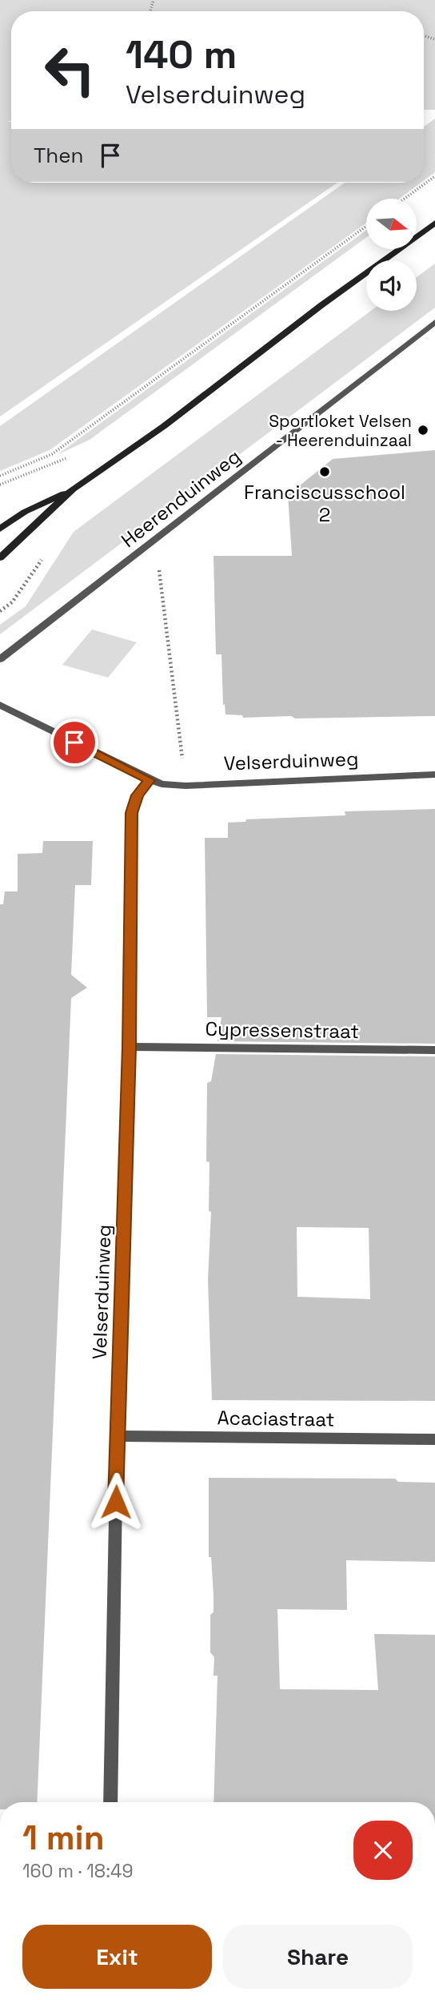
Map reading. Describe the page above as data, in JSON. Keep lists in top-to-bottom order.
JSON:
{
  "streets": {
    "street": [
      "Heerenduinweg",
      "Velserduinweg",
      "Cypressenstraat",
      "Acaciastraat"
    ]
  },
  "crossings": [
    ["Velserduinweg", "Cypressenstraat"],
    ["Velserduinweg", "Acaciastraat"]
  ],
  "places": ["Sportloket Velsen - Heerenduinzaal", "Franciscusschool 2"],
  "north": "right",
  "page": {
    "turn": ["140 m", "Velserduinweg"],
    "then": "Then",
    "heading": ["1 min", "160 m · 18:49"],
    "buttons": ["Exit", "Share"]
  }
}
